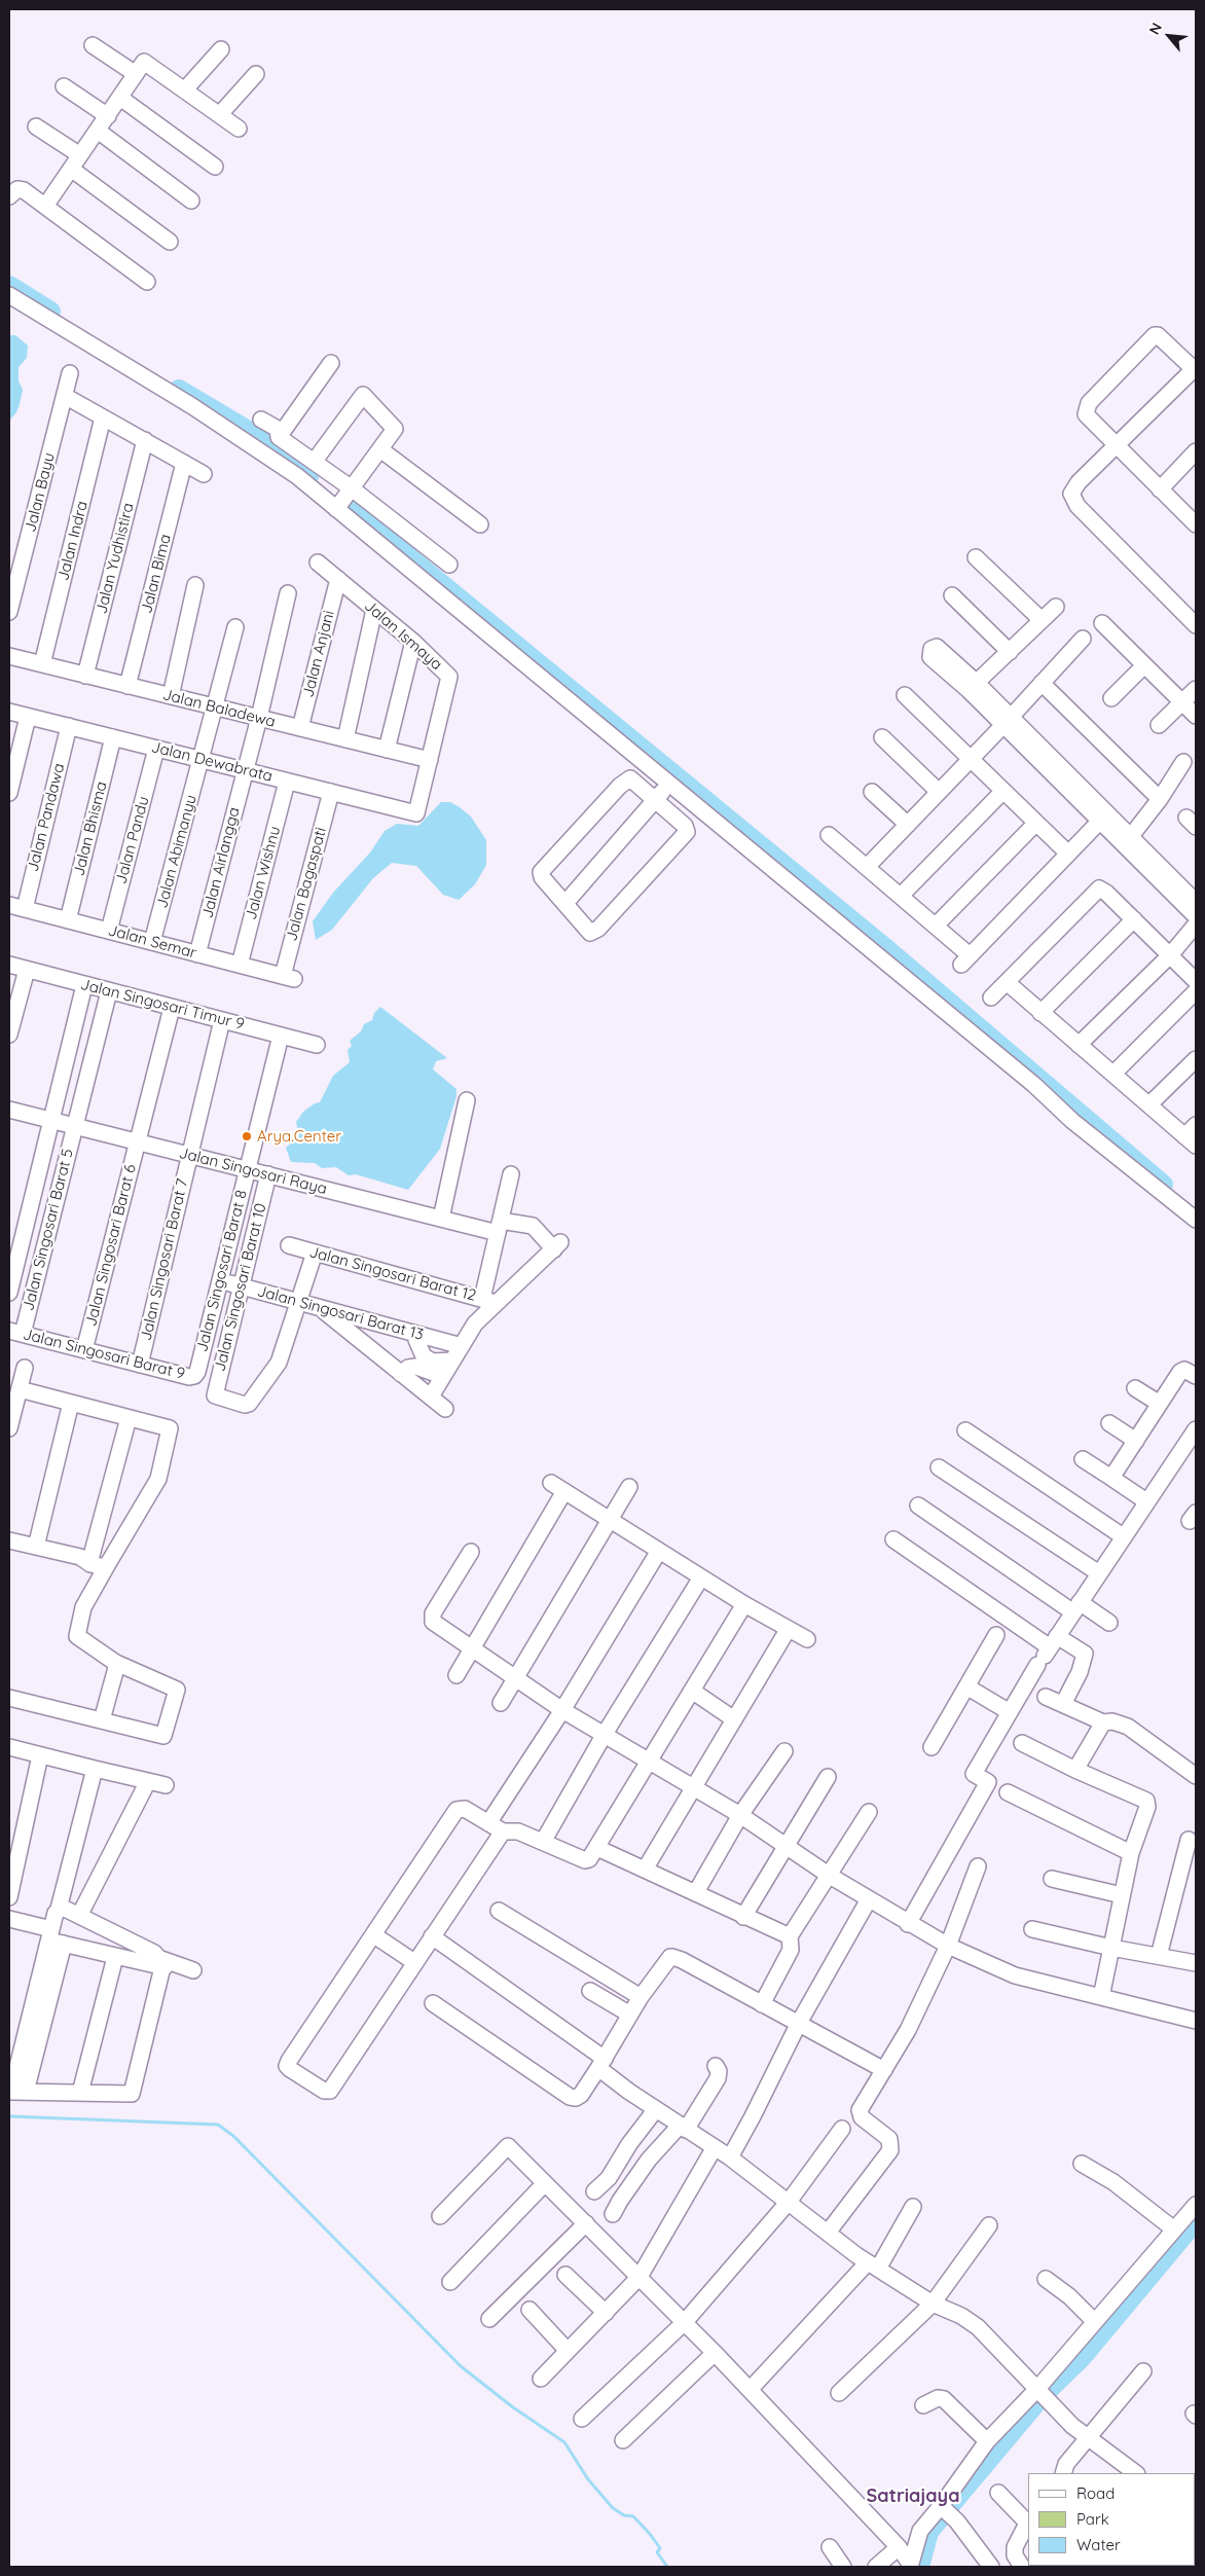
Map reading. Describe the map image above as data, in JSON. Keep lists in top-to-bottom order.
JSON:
{
  "streets": {
    "street": [
      "Jalan Bayu",
      "Jalan Indra",
      "Jalan Yudhistira",
      "Jalan Bima",
      "Jalan Ismaya",
      "Jalan Anjani",
      "Jalan Baladewa",
      "Jalan Dewabrata",
      "Jalan Pandawa",
      "Jalan Bhisma",
      "Jalan Pandu",
      "Jalan Abimanyu",
      "Jalan Airlangga",
      "Jalan Wishnu",
      "Jalan Bagaspati",
      "Jalan Semar",
      "Jalan Singosari Timur 9",
      "Jalan Singosari Raya",
      "Jalan Singosari Barat 5",
      "Jalan Singosari Barat 6",
      "Jalan Singosari Barat 7",
      "Jalan Singosari Barat 8",
      "Jalan Singosari Barat 12",
      "Jalan Singosari Barat 10",
      "Jalan Singosari Barat 13",
      "Jalan Singosari Barat 9"
    ]
  },
  "crossings": [
    ["Jalan Indra", "Jalan Baladewa"],
    ["Jalan Yudhistira", "Jalan Baladewa"],
    ["Jalan Bima", "Jalan Baladewa"],
    ["Jalan Ismaya", "Jalan Anjani"],
    ["Jalan Ismaya", "Jalan Baladewa"],
    ["Jalan Ismaya", "Jalan Dewabrata"],
    ["Jalan Anjani", "Jalan Baladewa"],
    ["Jalan Baladewa", "Jalan Abimanyu"],
    ["Jalan Baladewa", "Jalan Airlangga"],
    ["Jalan Dewabrata", "Jalan Pandawa"],
    ["Jalan Dewabrata", "Jalan Bhisma"],
    ["Jalan Dewabrata", "Jalan Pandu"],
    ["Jalan Dewabrata", "Jalan Abimanyu"],
    ["Jalan Dewabrata", "Jalan Airlangga"],
    ["Jalan Dewabrata", "Jalan Wishnu"],
    ["Jalan Dewabrata", "Jalan Bagaspati"],
    ["Jalan Pandawa", "Jalan Semar"],
    ["Jalan Bhisma", "Jalan Semar"],
    ["Jalan Pandu", "Jalan Semar"],
    ["Jalan Abimanyu", "Jalan Semar"],
    ["Jalan Airlangga", "Jalan Semar"],
    ["Jalan Wishnu", "Jalan Semar"],
    ["Jalan Bagaspati", "Jalan Semar"],
    ["Jalan Singosari Timur 9", "Jalan Singosari Barat 5"],
    ["Jalan Singosari Timur 9", "Jalan Singosari Barat 6"],
    ["Jalan Singosari Timur 9", "Jalan Singosari Barat 7"],
    ["Jalan Singosari Timur 9", "Jalan Singosari Barat 8"],
    ["Jalan Singosari Raya", "Jalan Singosari Barat 5"],
    ["Jalan Singosari Raya", "Jalan Singosari Barat 6"],
    ["Jalan Singosari Raya", "Jalan Singosari Barat 7"],
    ["Jalan Singosari Raya", "Jalan Singosari Barat 8"],
    ["Jalan Singosari Raya", "Jalan Singosari Barat 12"],
    ["Jalan Singosari Raya", "Jalan Singosari Barat 10"],
    ["Jalan Singosari Barat 5", "Jalan Singosari Barat 9"],
    ["Jalan Singosari Barat 6", "Jalan Singosari Barat 9"],
    ["Jalan Singosari Barat 7", "Jalan Singosari Barat 9"],
    ["Jalan Singosari Barat 8", "Jalan Singosari Barat 13"],
    ["Jalan Singosari Barat 8", "Jalan Singosari Barat 9"],
    ["Jalan Singosari Barat 10", "Jalan Singosari Barat 13"]
  ],
  "districts": ["Satriajaya"],
  "places": ["Arya.Center"],
  "legend": ["Road", "Park", "Water"],
  "north": "top left"
}
